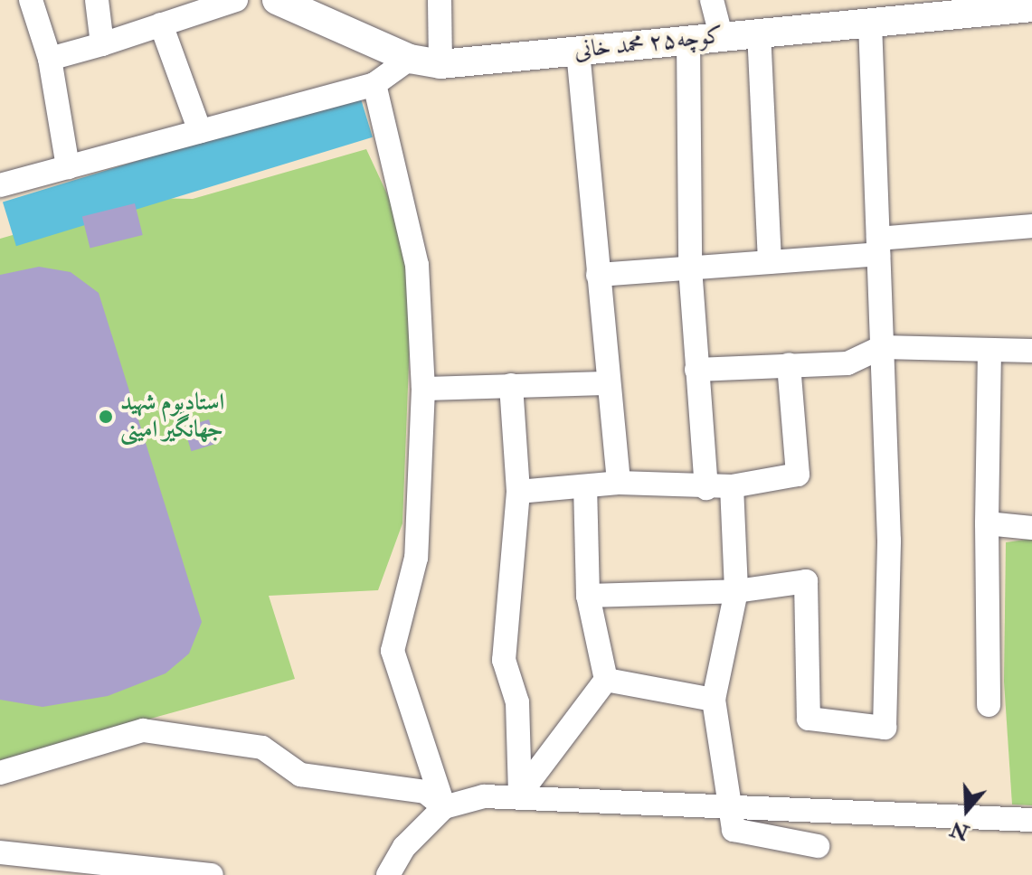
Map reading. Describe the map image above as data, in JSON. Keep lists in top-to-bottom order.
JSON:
{
  "streets": {
    "street": ["کوچه۲۵ محمد خانی"]
  },
  "places": ["استادیوم شهید جهانگیر امینی"],
  "north": "bottom"
}
